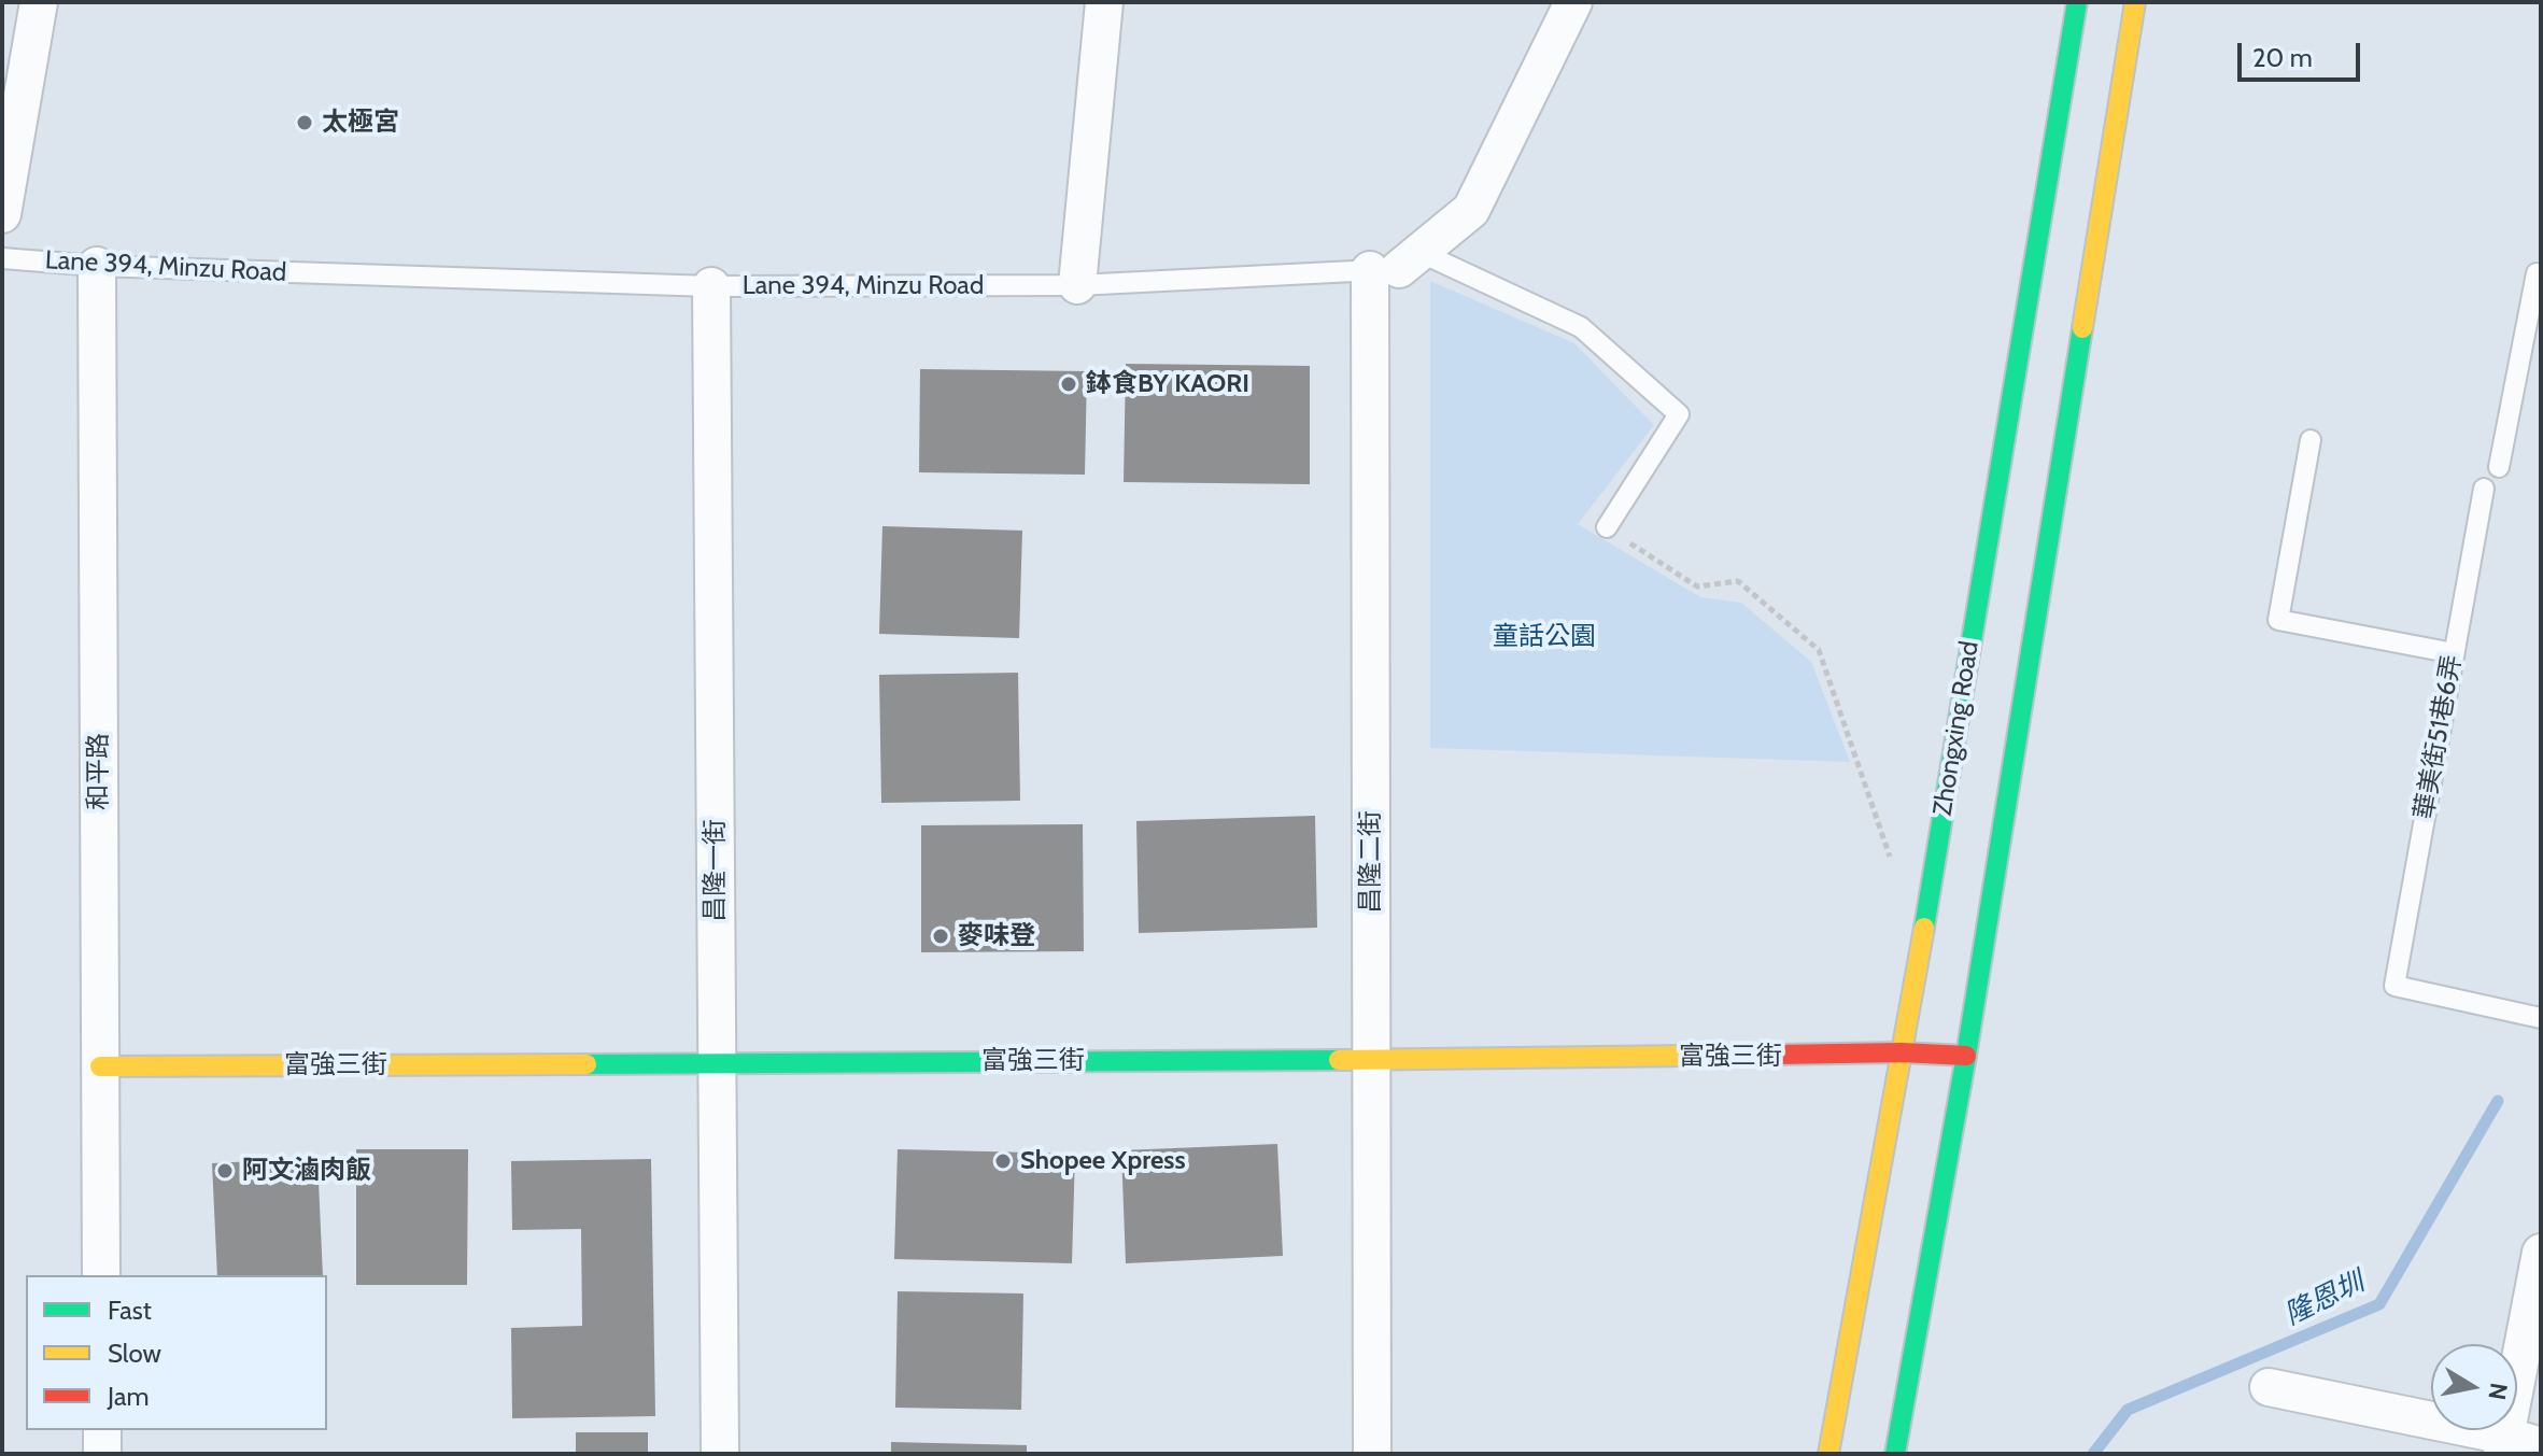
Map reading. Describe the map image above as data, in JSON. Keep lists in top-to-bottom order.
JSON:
{
  "streets": {
    "street": [
      "Zhongxing Road",
      "和平路",
      "昌隆二街",
      "昌隆一街",
      "富強三街"
    ],
    "lane": ["Lane 394, Minzu Road", "華美街51巷6弄"]
  },
  "crossings": [
    ["Lane 394, Minzu Road", "和平路"],
    ["Lane 394, Minzu Road", "昌隆二街"],
    ["Lane 394, Minzu Road", "昌隆一街"],
    ["Zhongxing Road", "富強三街"],
    ["和平路", "富強三街"],
    ["昌隆二街", "富強三街"],
    ["昌隆一街", "富強三街"]
  ],
  "water": ["隆恩圳"],
  "parks": ["童話公園"],
  "places": [
    "太極宮",
    "鉢食BY KAORI",
    "麥味登",
    "Shopee Xpress",
    "阿文滷肉飯"
  ],
  "legend": ["Fast", "Slow", "Jam"],
  "scale_bar": "20 m",
  "north": "right"
}
